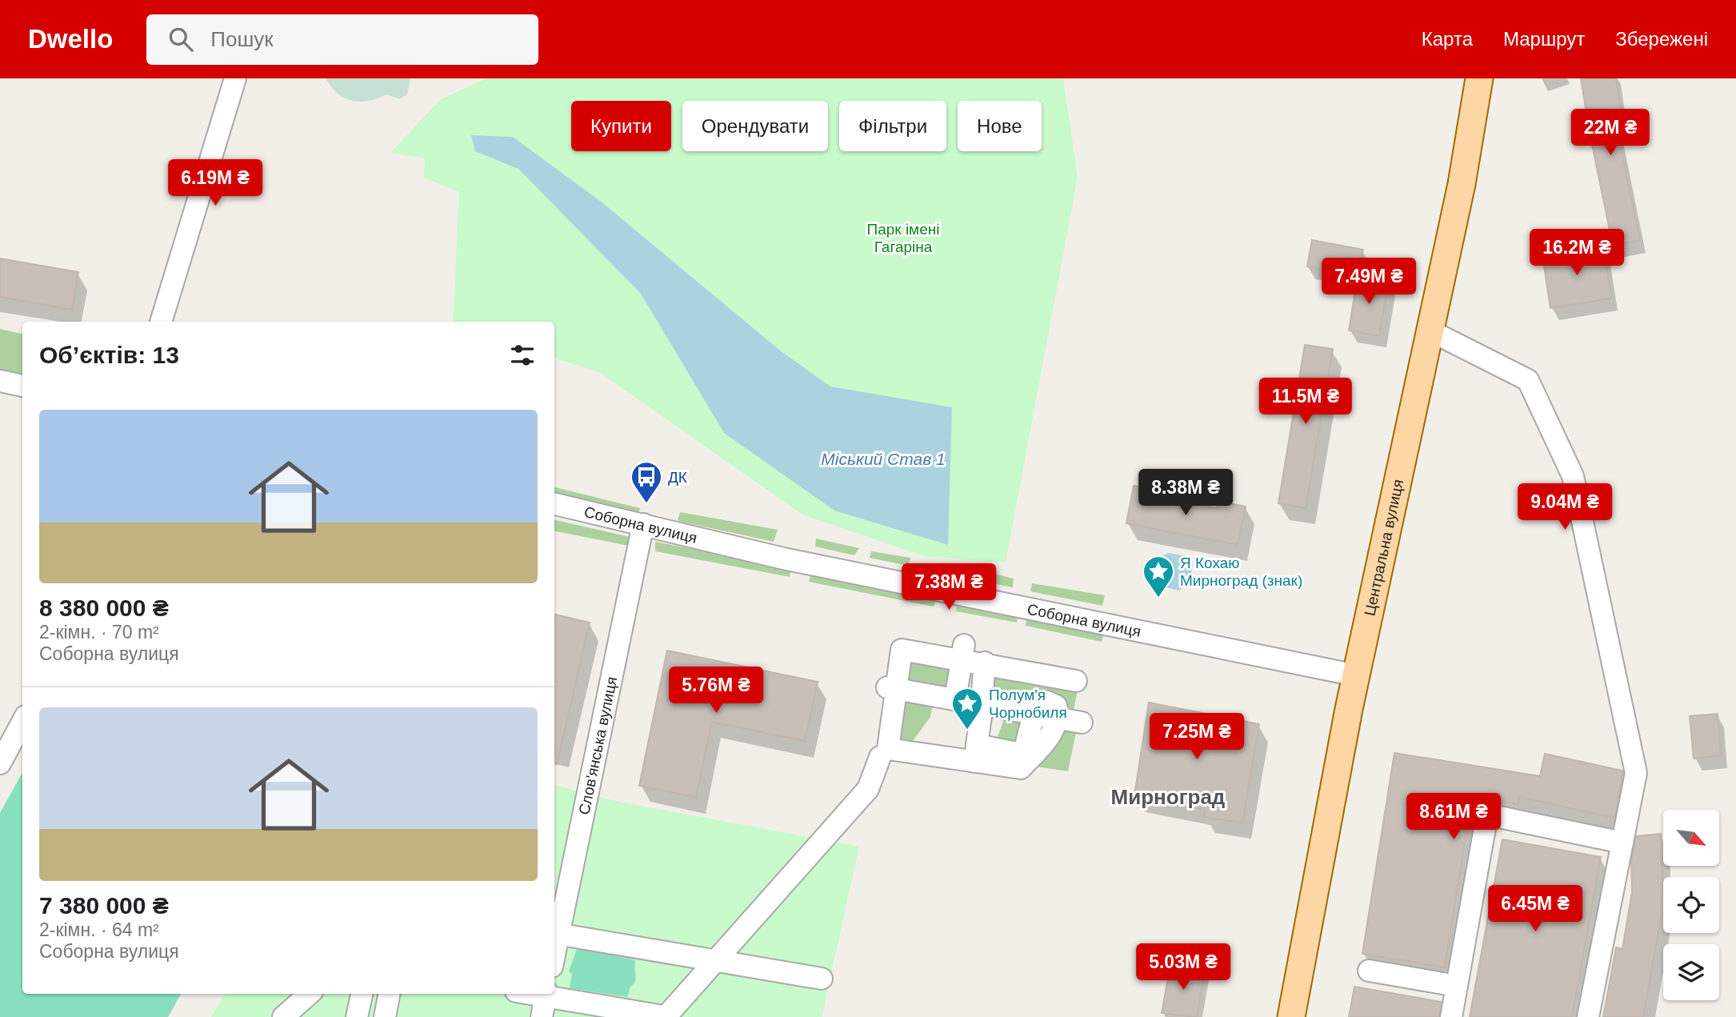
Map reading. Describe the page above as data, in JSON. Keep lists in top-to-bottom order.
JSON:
{
  "streets": {
    "main road": ["Центральна вулиця"],
    "street": ["Соборна вулиця", "Слов'янська вулиця"]
  },
  "crossings": [
    ["Соборна вулиця", "Центральна вулиця"],
    ["Соборна вулиця", "Слов'янська вулиця"]
  ],
  "districts": ["Мирноград"],
  "water": ["Міський Став 1"],
  "parks": ["Парк імені Гагаріна"],
  "places": {
    "bus stop": ["ДК"],
    "place": ["Я Кохаю Мирноград (знак)", "Полум'я Чорнобиля"]
  },
  "north": "bottom right",
  "page": {
    "header": "Dwello",
    "search": "Пошук",
    "nav": ["Карта", "Маршрут", "Збережені"],
    "chip": [
      "Купити",
      "Орендувати",
      "Фільтри",
      "Нове"
    ],
    "price": [
      "22M ₴",
      "6.19M ₴",
      "16.2M ₴",
      "7.49M ₴",
      "11.5M ₴",
      "8.38M ₴",
      "9.04M ₴",
      "7.38M ₴",
      "5.76M ₴",
      "7.25M ₴",
      "8.61M ₴",
      "6.45M ₴",
      "5.03M ₴"
    ],
    "heading": "Об’єктів: 13",
    "list": [
      {
        "name": "8 380 000 ₴",
        "note": "2-кімн. · 70 m² · Соборна вулиця"
      },
      {
        "name": "7 380 000 ₴",
        "note": "2-кімн. · 64 m² · Соборна вулиця"
      }
    ]
  }
}
